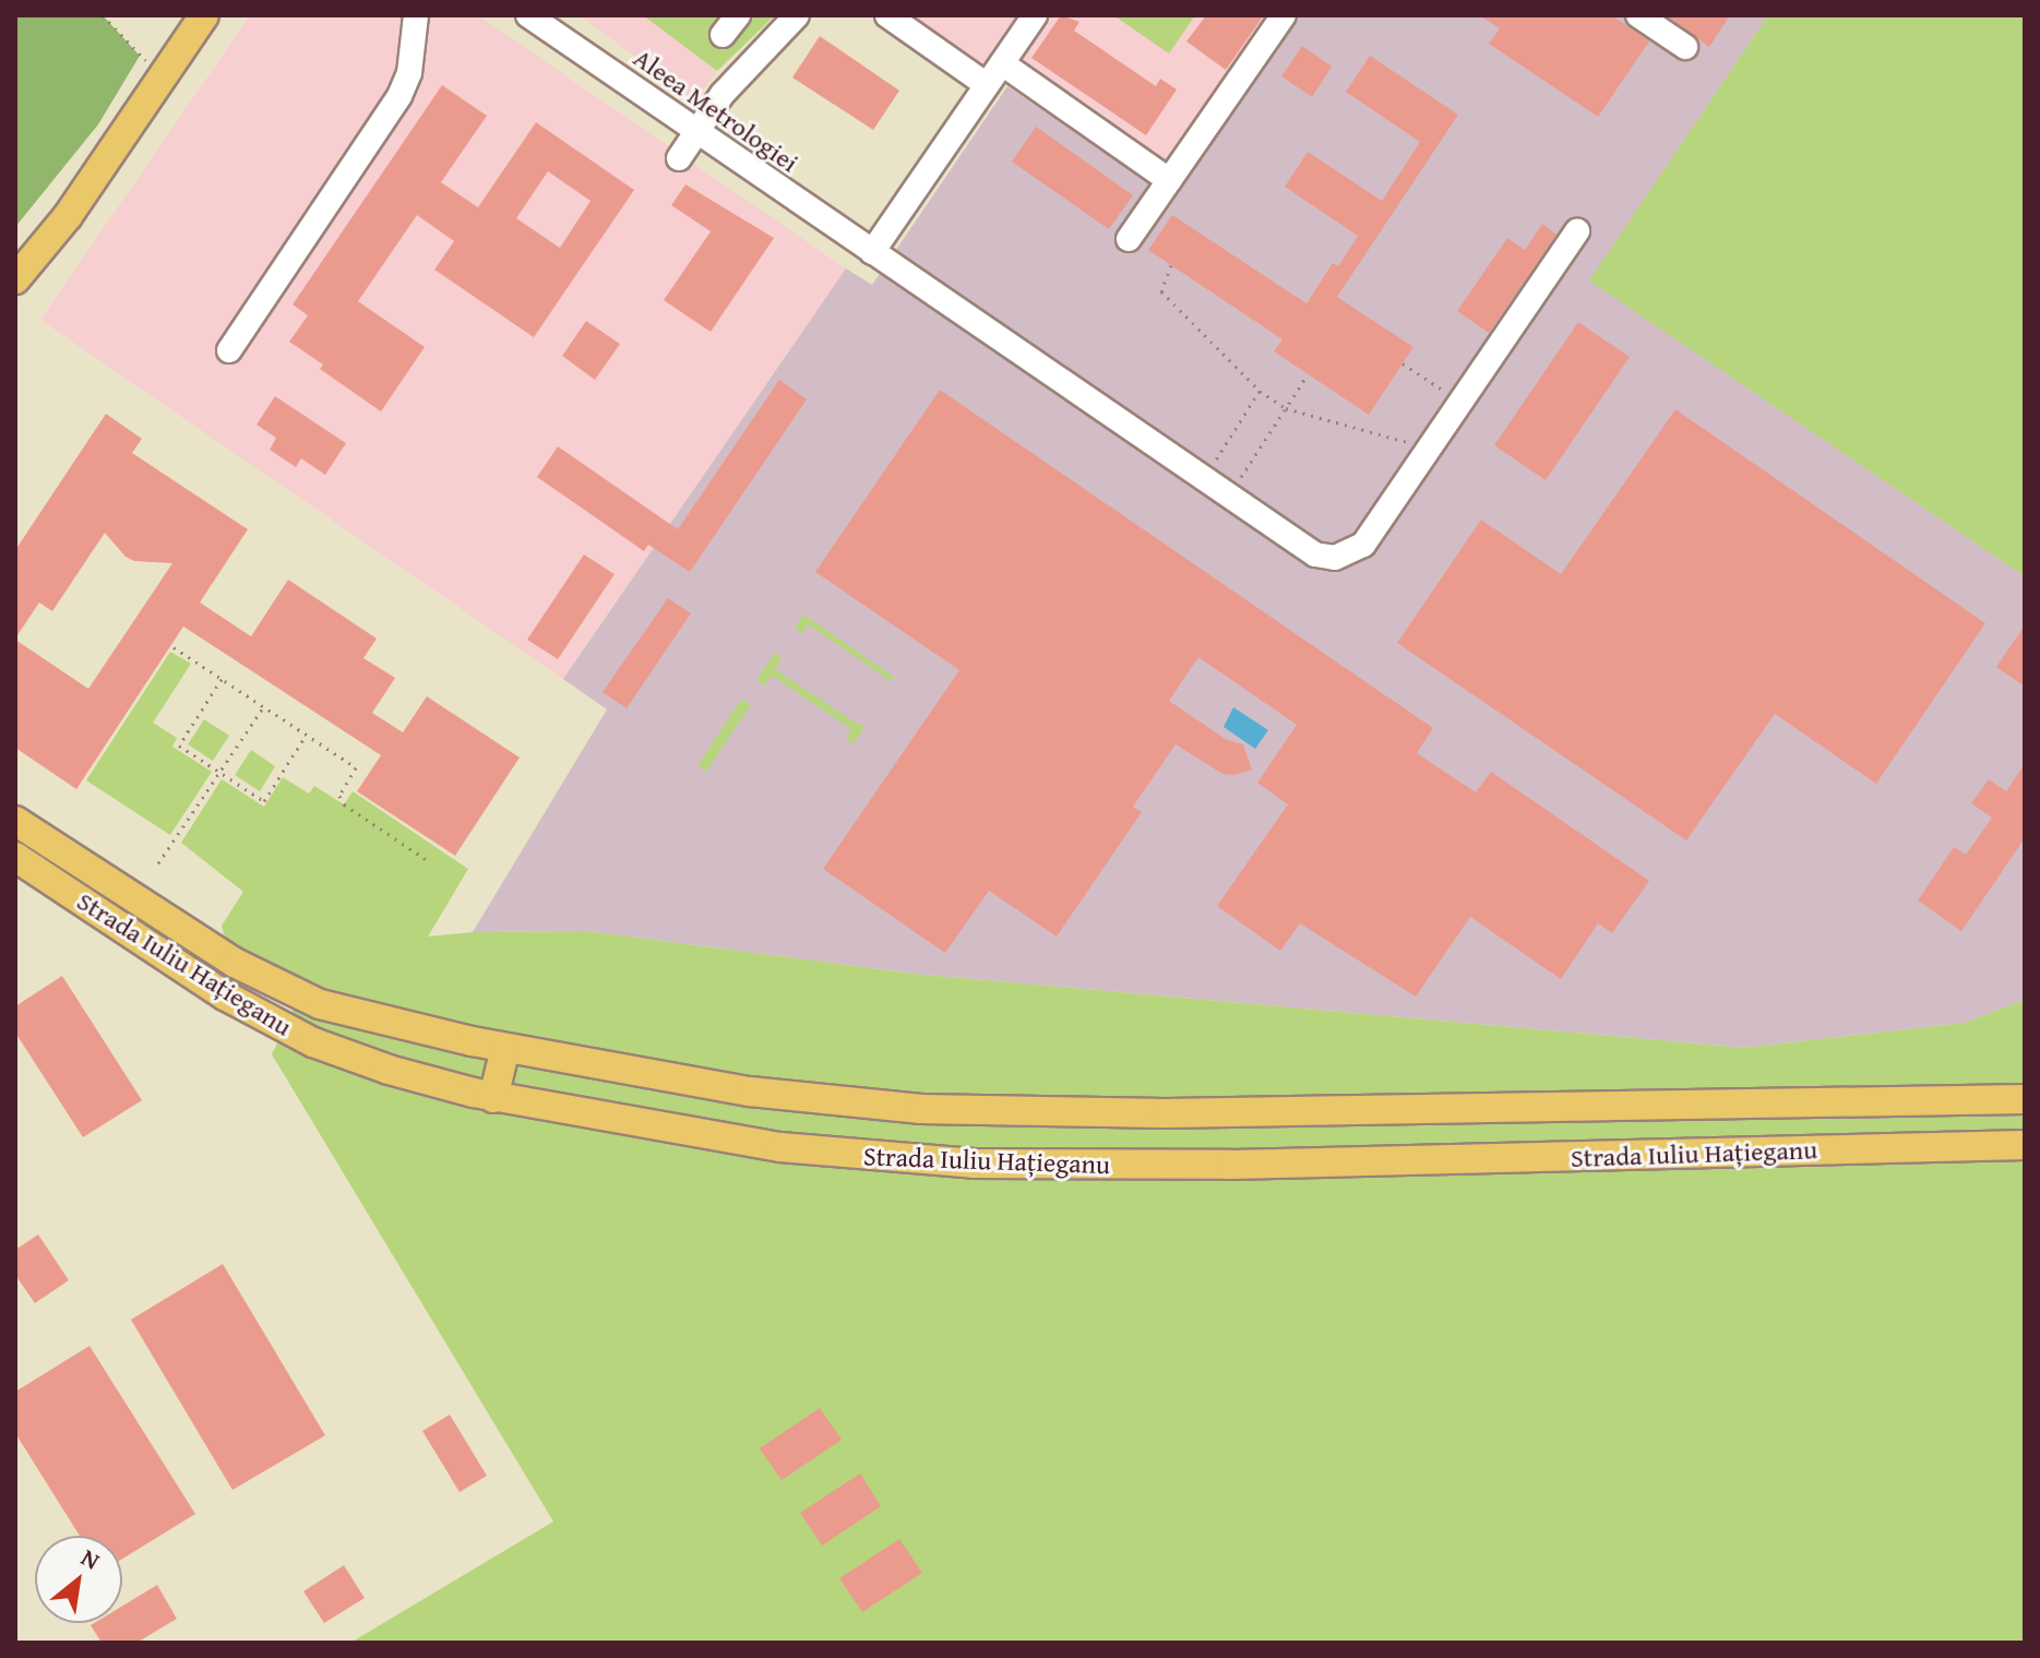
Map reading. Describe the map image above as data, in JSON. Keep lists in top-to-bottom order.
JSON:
{
  "streets": {
    "main road": ["Strada Iuliu Hațieganu"],
    "street": ["Aleea Metrologiei"]
  },
  "north": "top right"
}
